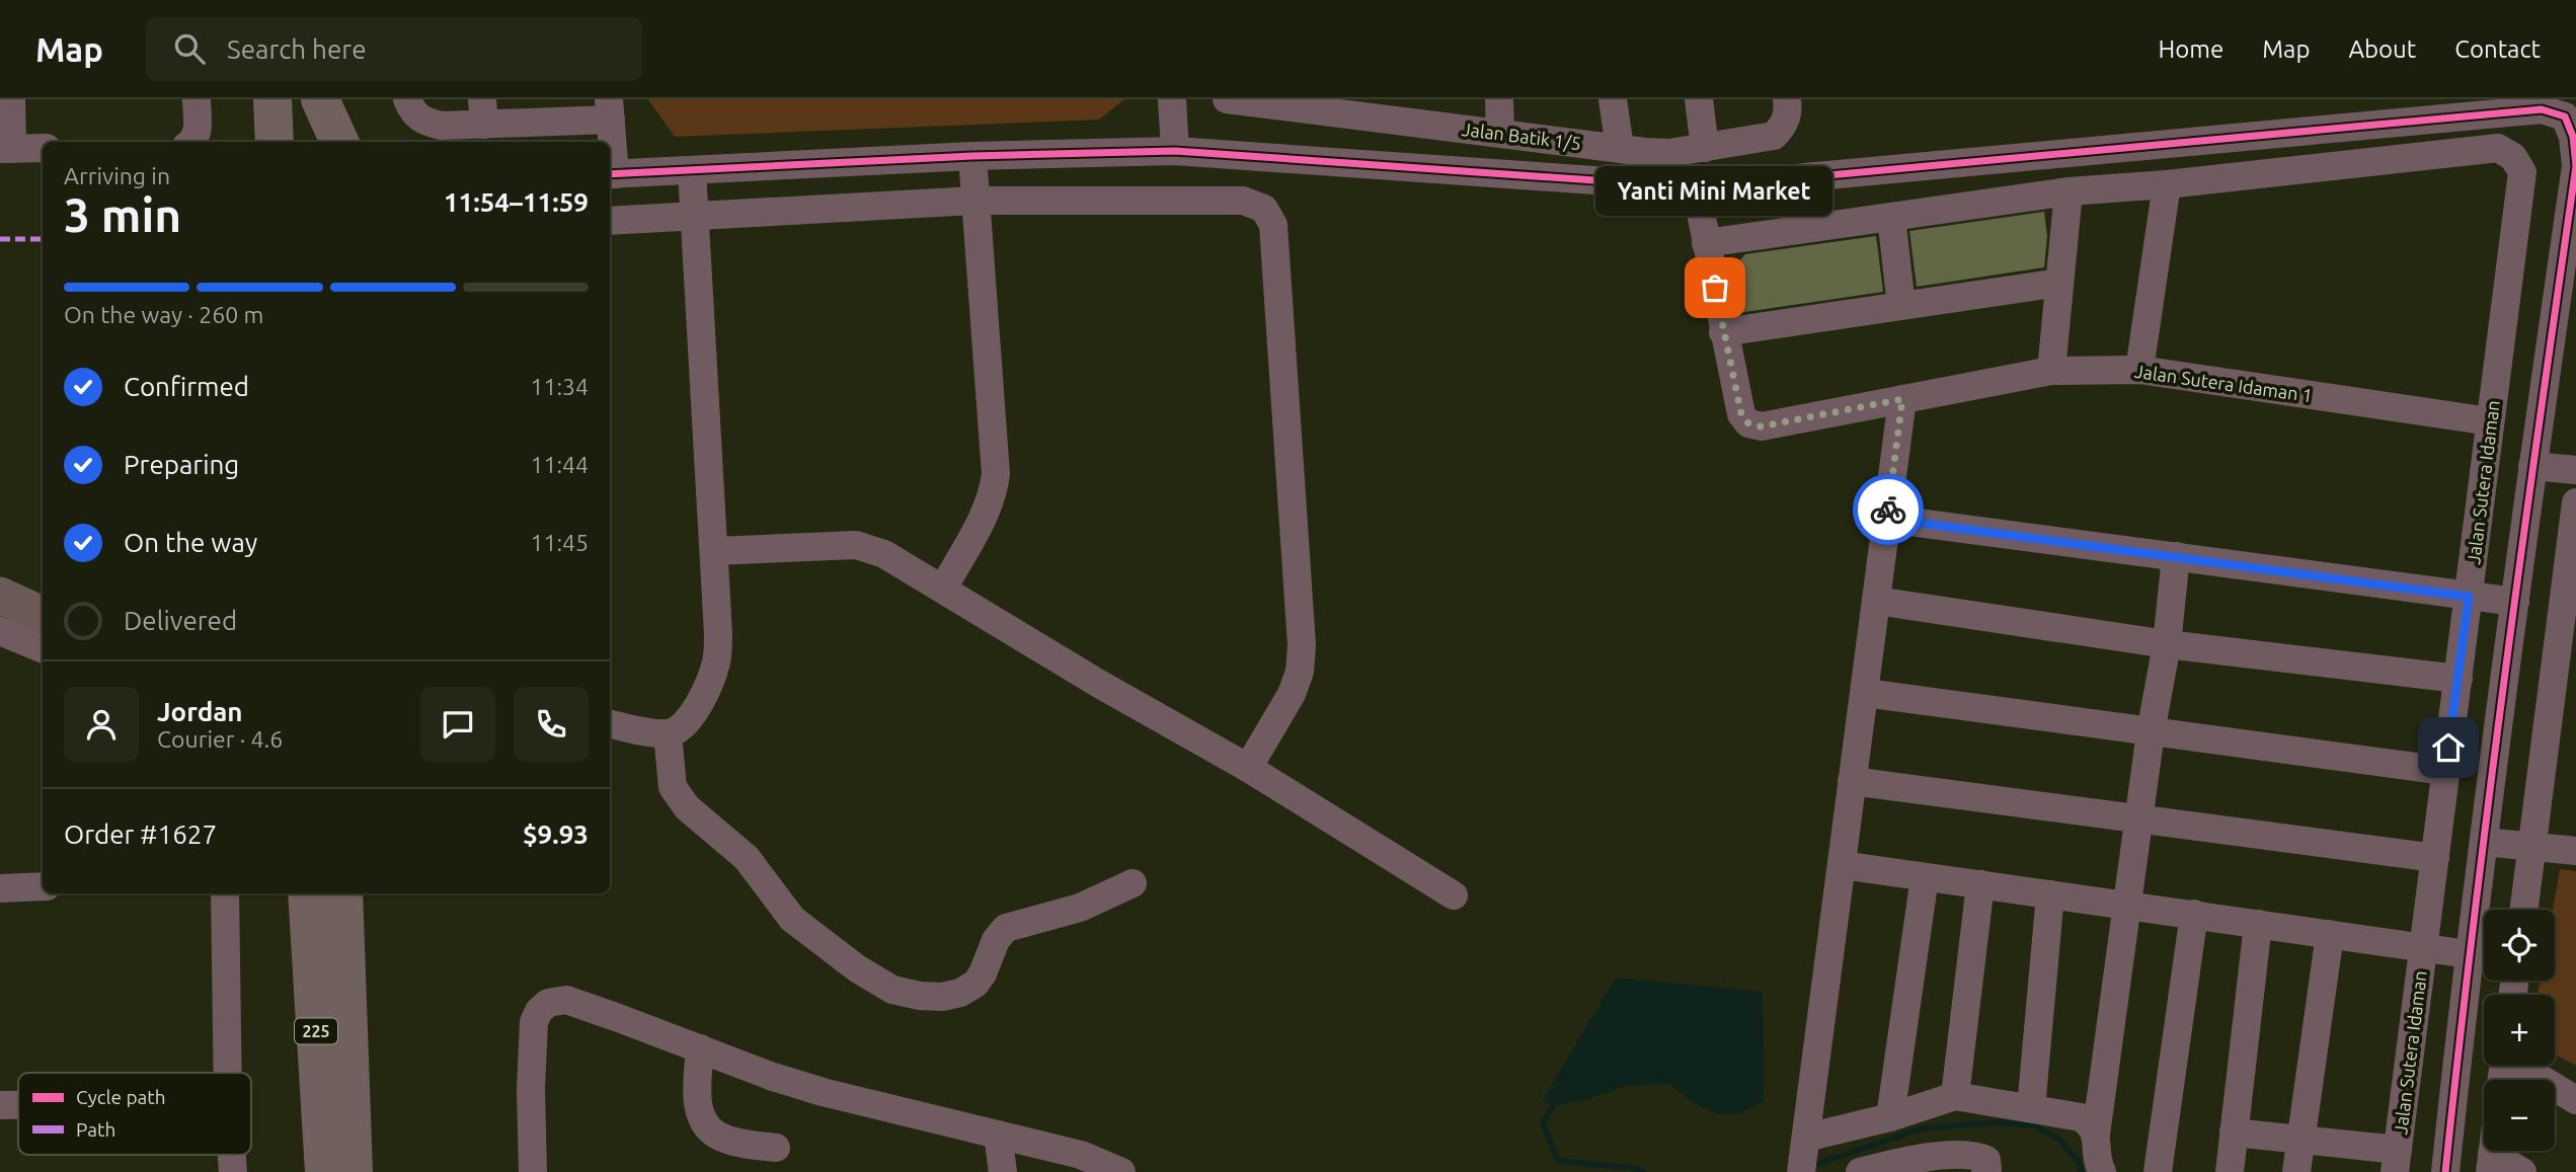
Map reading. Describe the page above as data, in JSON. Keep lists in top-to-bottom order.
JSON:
{
  "streets": {
    "highway": ["225"],
    "street": ["Jalan Batik 1/5", "Jalan Sutera Idaman 1", "Jalan Sutera Idaman"]
  },
  "crossings": [
    ["Jalan Sutera Idaman 1", "Jalan Sutera Idaman"]
  ],
  "places": ["Yanti Mini Market"],
  "legend": ["Cycle path", "Path"],
  "page": {
    "header": "Map",
    "search": "Search here",
    "nav": [
      "Home",
      "Map",
      "About",
      "Contact"
    ],
    "heading": ["3 min", "Arriving in", "11:54–11:59"],
    "panel": [
      "Jordan",
      "Courier · 4.6",
      "Order #1627",
      "$9.93"
    ],
    "bubble": "Yanti Mini Market",
    "bar": "On the way · 260 m",
    "list": [
      ["Confirmed", "11:34"],
      ["Preparing", "11:44"],
      ["On the way", "11:45"],
      "Delivered"
    ],
    "map_buttons": ["+", "−"]
  }
}
